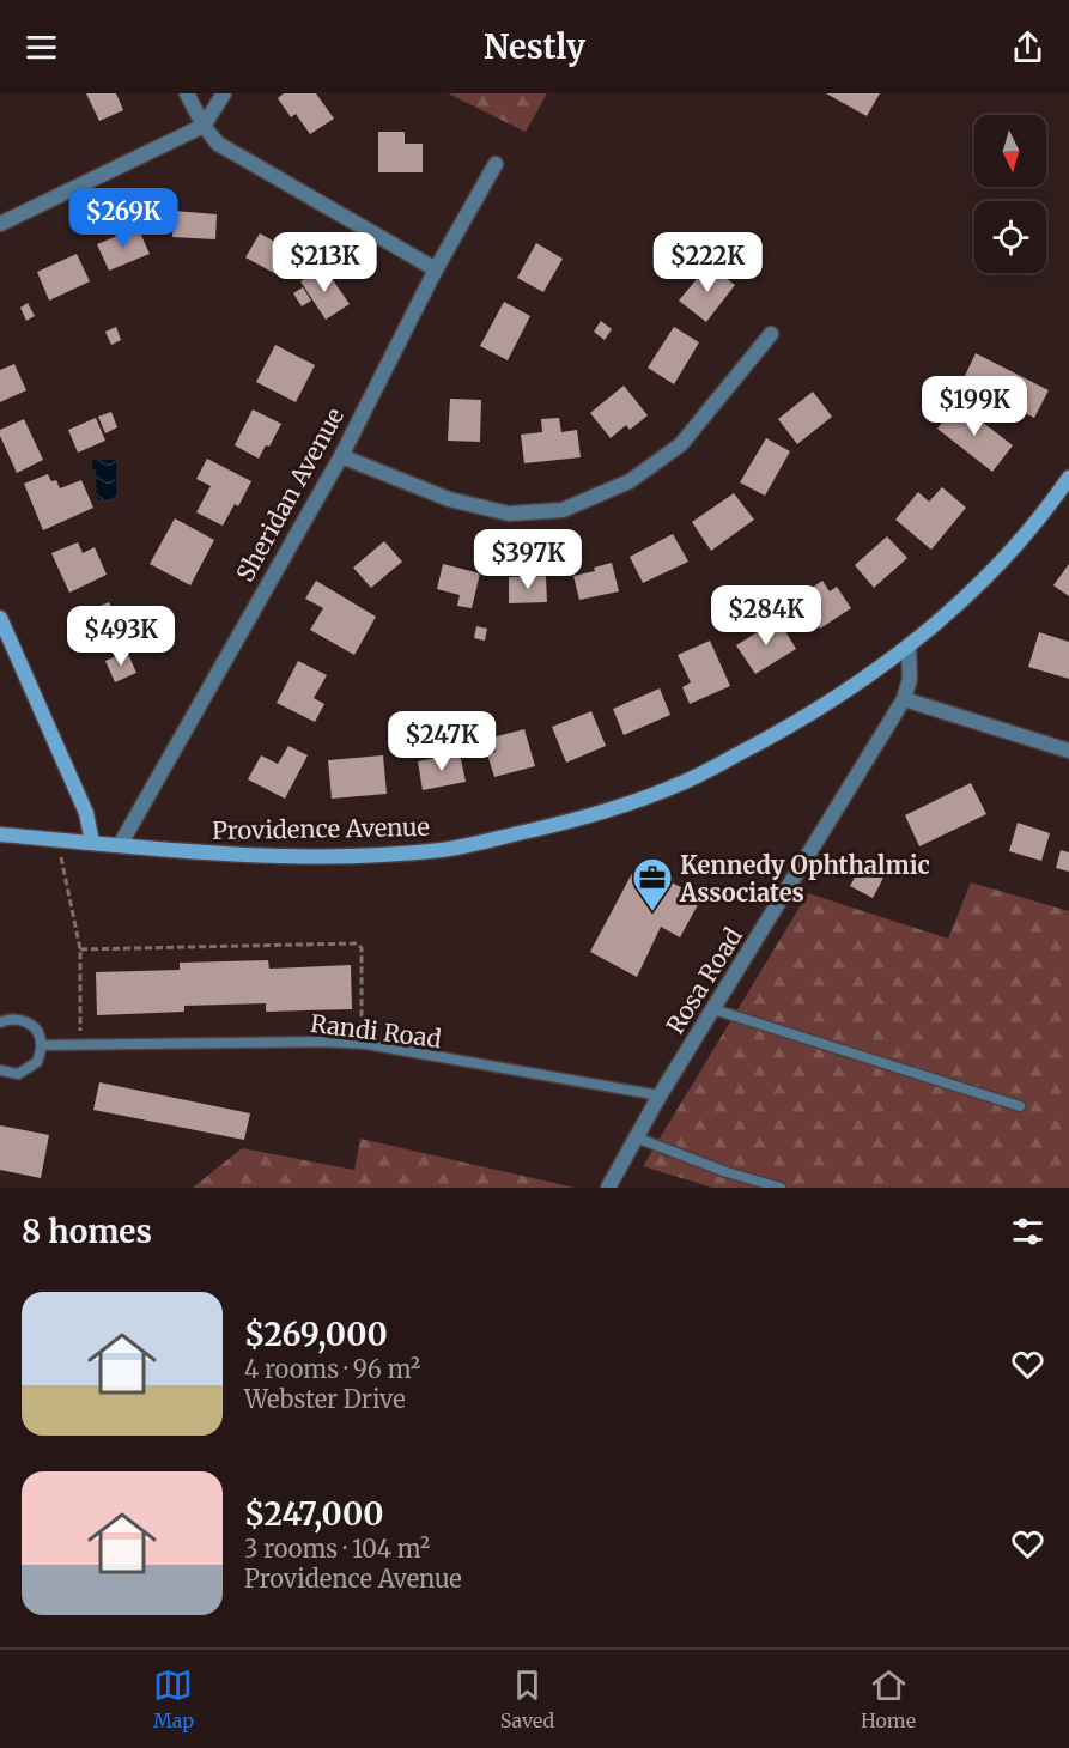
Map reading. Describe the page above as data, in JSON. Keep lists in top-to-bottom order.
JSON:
{
  "streets": {
    "street": ["Sheridan Avenue", "Providence Avenue", "Rosa Road"],
    "lane": ["Randi Road"]
  },
  "crossings": [
    ["Sheridan Avenue", "Providence Avenue"],
    ["Providence Avenue", "Rosa Road"],
    ["Rosa Road", "Randi Road"]
  ],
  "places": {
    "office": ["Kennedy Ophthalmic Associates"]
  },
  "north": "bottom",
  "page": {
    "header": "Nestly",
    "price": [
      "$269K",
      "$213K",
      "$222K",
      "$199K",
      "$397K",
      "$284K",
      "$493K",
      "$247K"
    ],
    "heading": "8 homes",
    "list": [
      {
        "name": "$269,000",
        "note": "4 rooms · 96 m² · Webster Drive"
      },
      {
        "name": "$247,000",
        "note": "3 rooms · 104 m² · Providence Avenue"
      }
    ],
    "tabs": ["Map", "Saved", "Home"]
  }
}
